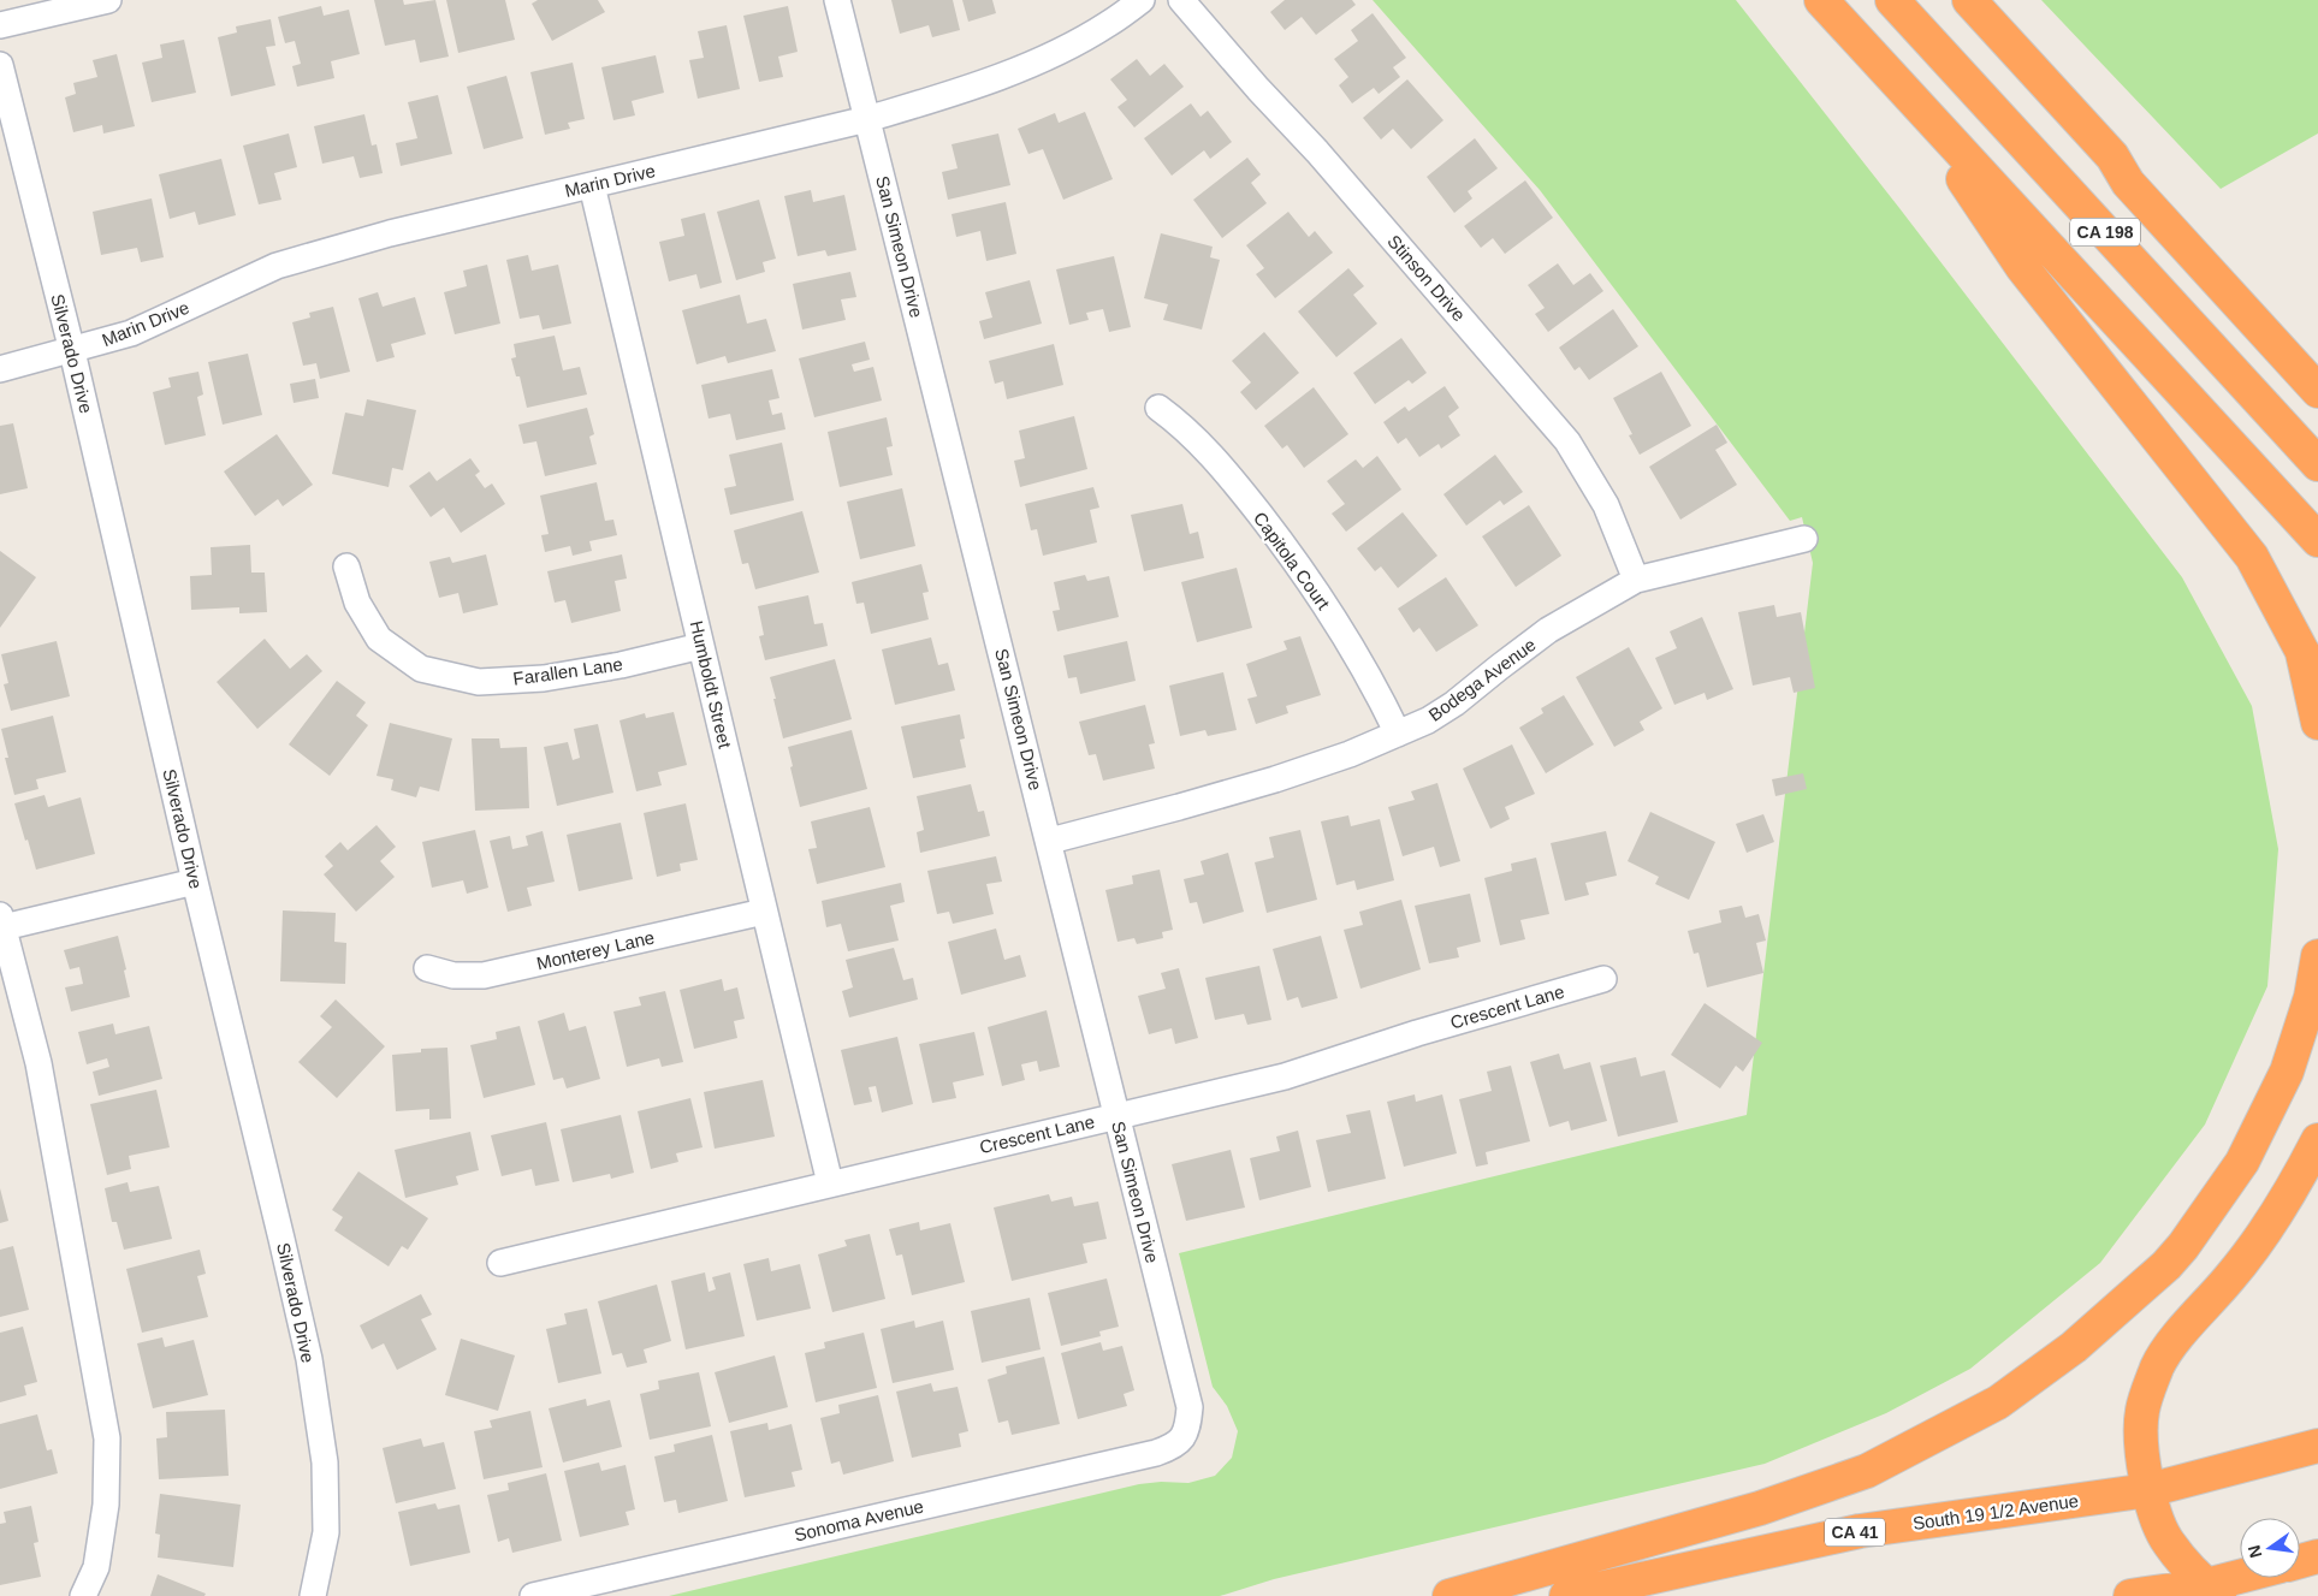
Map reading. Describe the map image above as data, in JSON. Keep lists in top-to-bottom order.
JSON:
{
  "streets": {
    "highway": ["CA 198", "South 19 1/2 Avenue", "CA 41"],
    "street": [
      "Marin Drive",
      "San Simeon Drive",
      "Stinson Drive",
      "Silverado Drive",
      "Capitola Court",
      "Farallen Lane",
      "Bodega Avenue",
      "Humboldt Street",
      "Monterey Lane",
      "Crescent Lane",
      "Sonoma Avenue"
    ]
  },
  "crossings": [
    ["Marin Drive", "San Simeon Drive"],
    ["Marin Drive", "Silverado Drive"],
    ["Marin Drive", "Humboldt Street"],
    ["San Simeon Drive", "Bodega Avenue"],
    ["San Simeon Drive", "Crescent Lane"],
    ["San Simeon Drive", "Sonoma Avenue"],
    ["Stinson Drive", "Bodega Avenue"],
    ["Capitola Court", "Bodega Avenue"],
    ["Farallen Lane", "Humboldt Street"],
    ["Humboldt Street", "Monterey Lane"],
    ["Humboldt Street", "Crescent Lane"]
  ],
  "north": "left"
}
